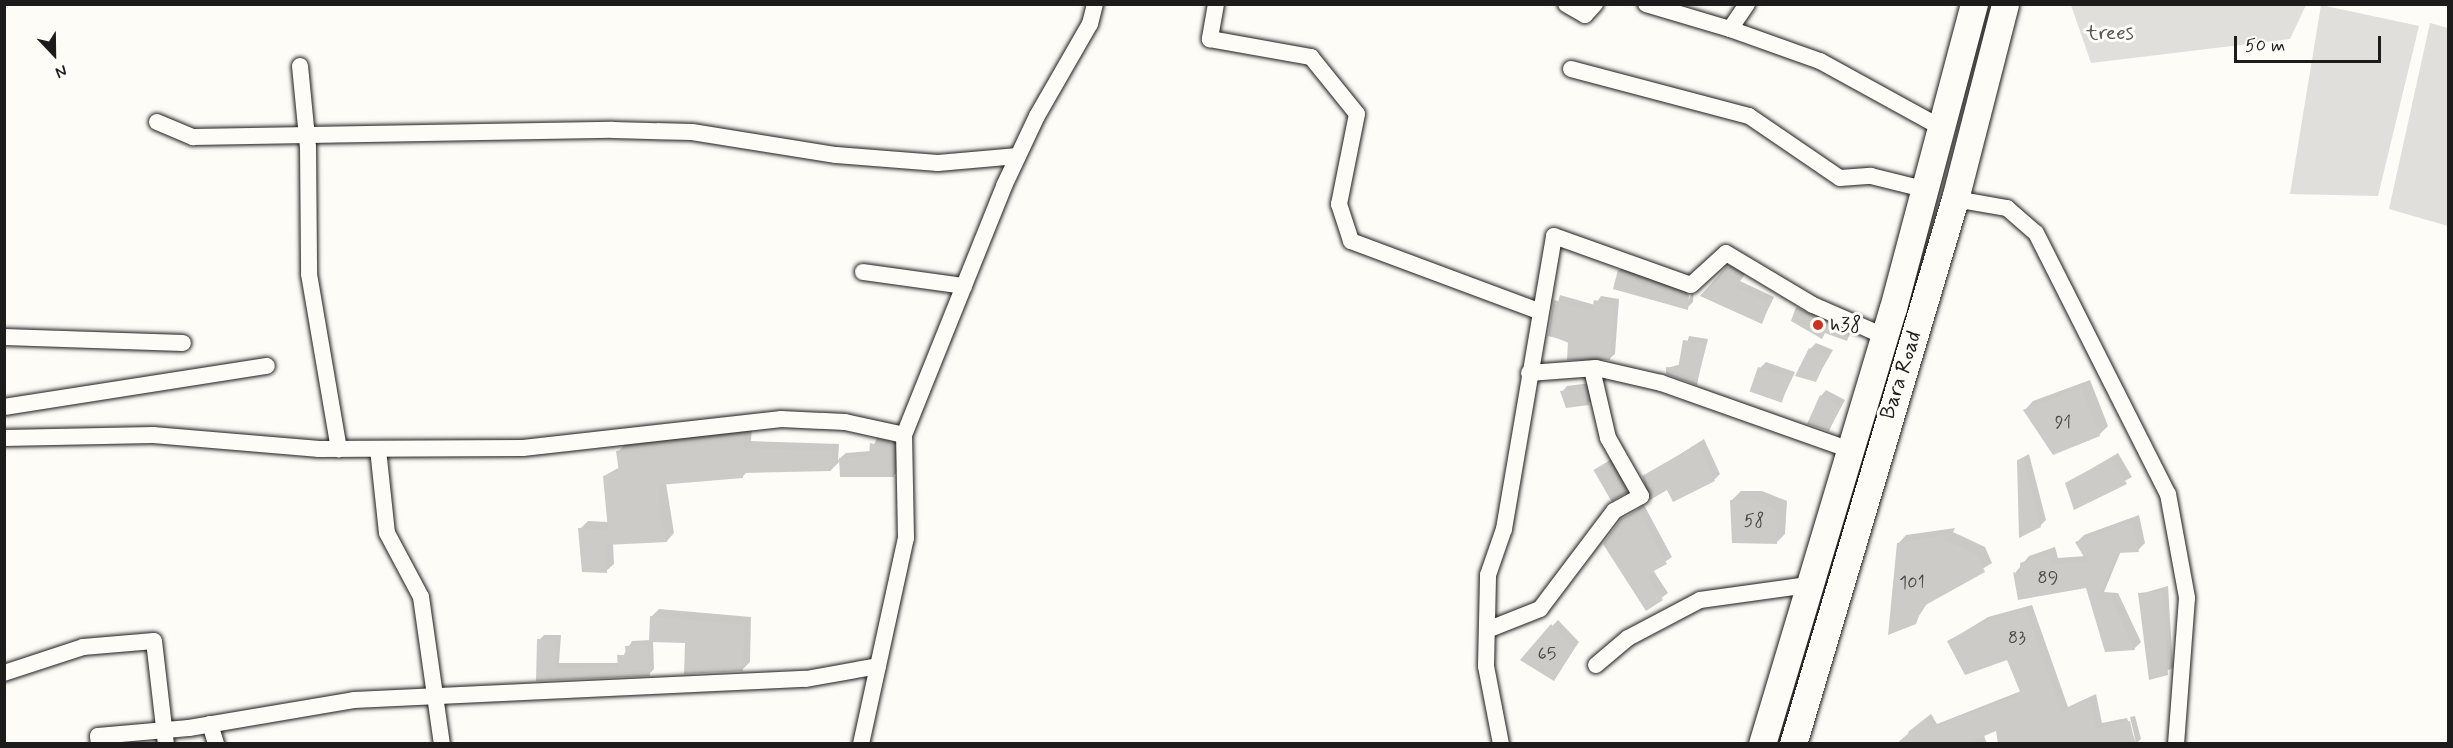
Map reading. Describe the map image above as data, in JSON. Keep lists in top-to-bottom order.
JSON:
{
  "streets": {
    "main road": ["Bara Road"]
  },
  "parks": ["trees"],
  "places": ["h38"],
  "house_numbers": [
    "91",
    "58",
    "89",
    "101",
    "83",
    "65"
  ],
  "scale_bar": "50 m",
  "north": "bottom"
}
